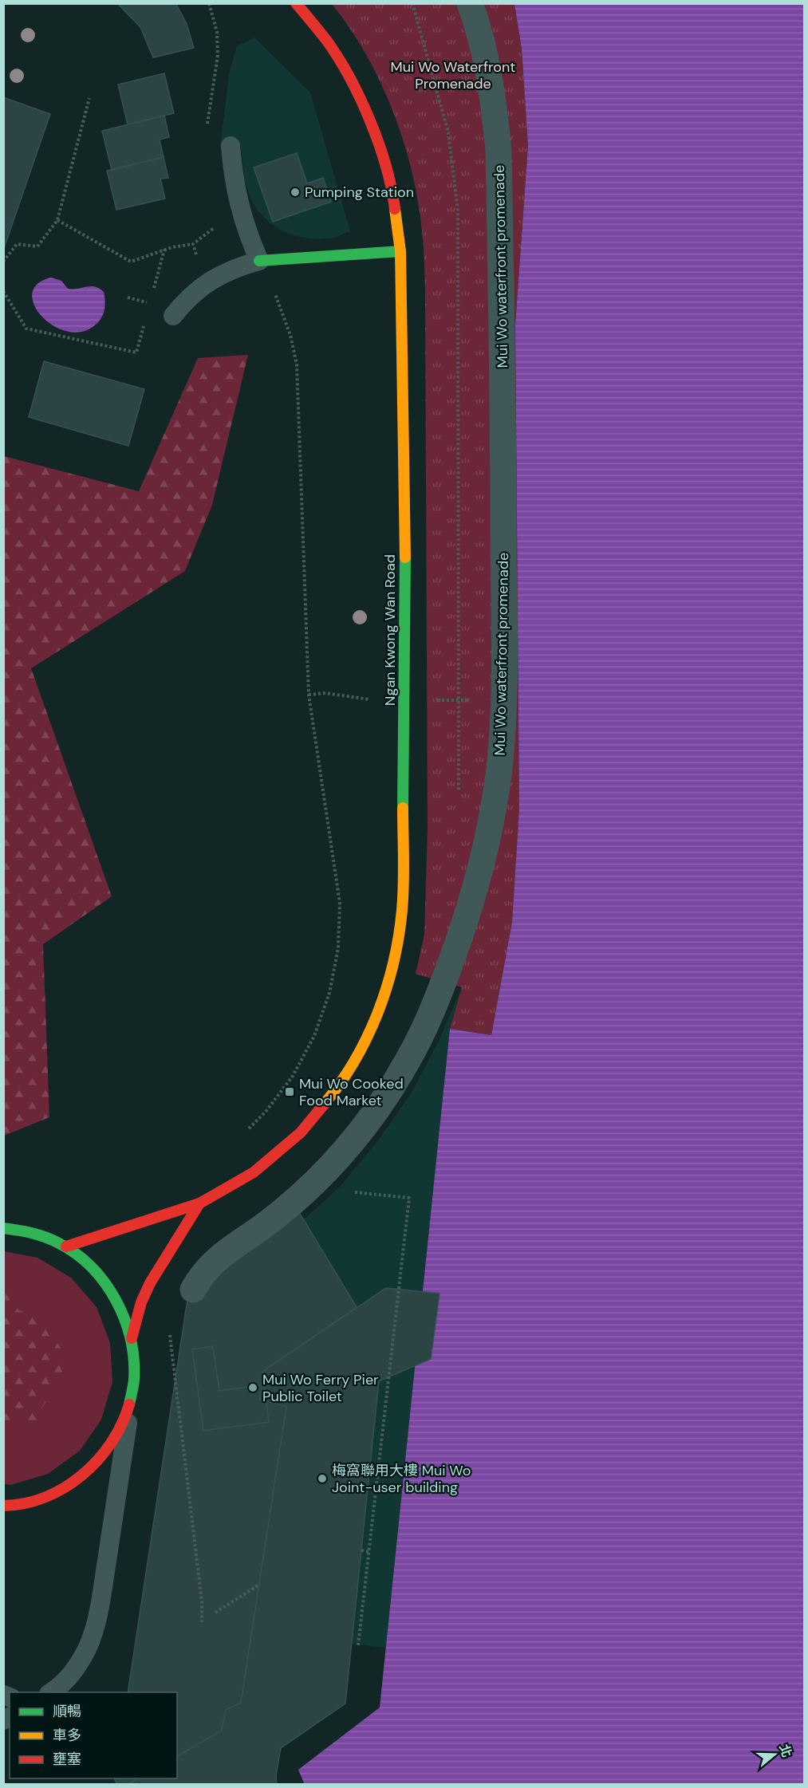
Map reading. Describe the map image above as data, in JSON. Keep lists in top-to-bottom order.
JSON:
{
  "streets": {
    "street": ["Mui Wo waterfront promenade", "Ngan Kwong Wan Road"]
  },
  "parks": ["Mui Wo Waterfront Promenade"],
  "places": {
    "other": ["Pumping Station", "Mui Wo Ferry Pier Public Toilet", "梅窩聯用大樓 Mui Wo Joint-user building"],
    "transit": ["Mui Wo Cooked Food Market"]
  },
  "legend": ["順暢", "車多", "壅塞"],
  "north": "right"
}
